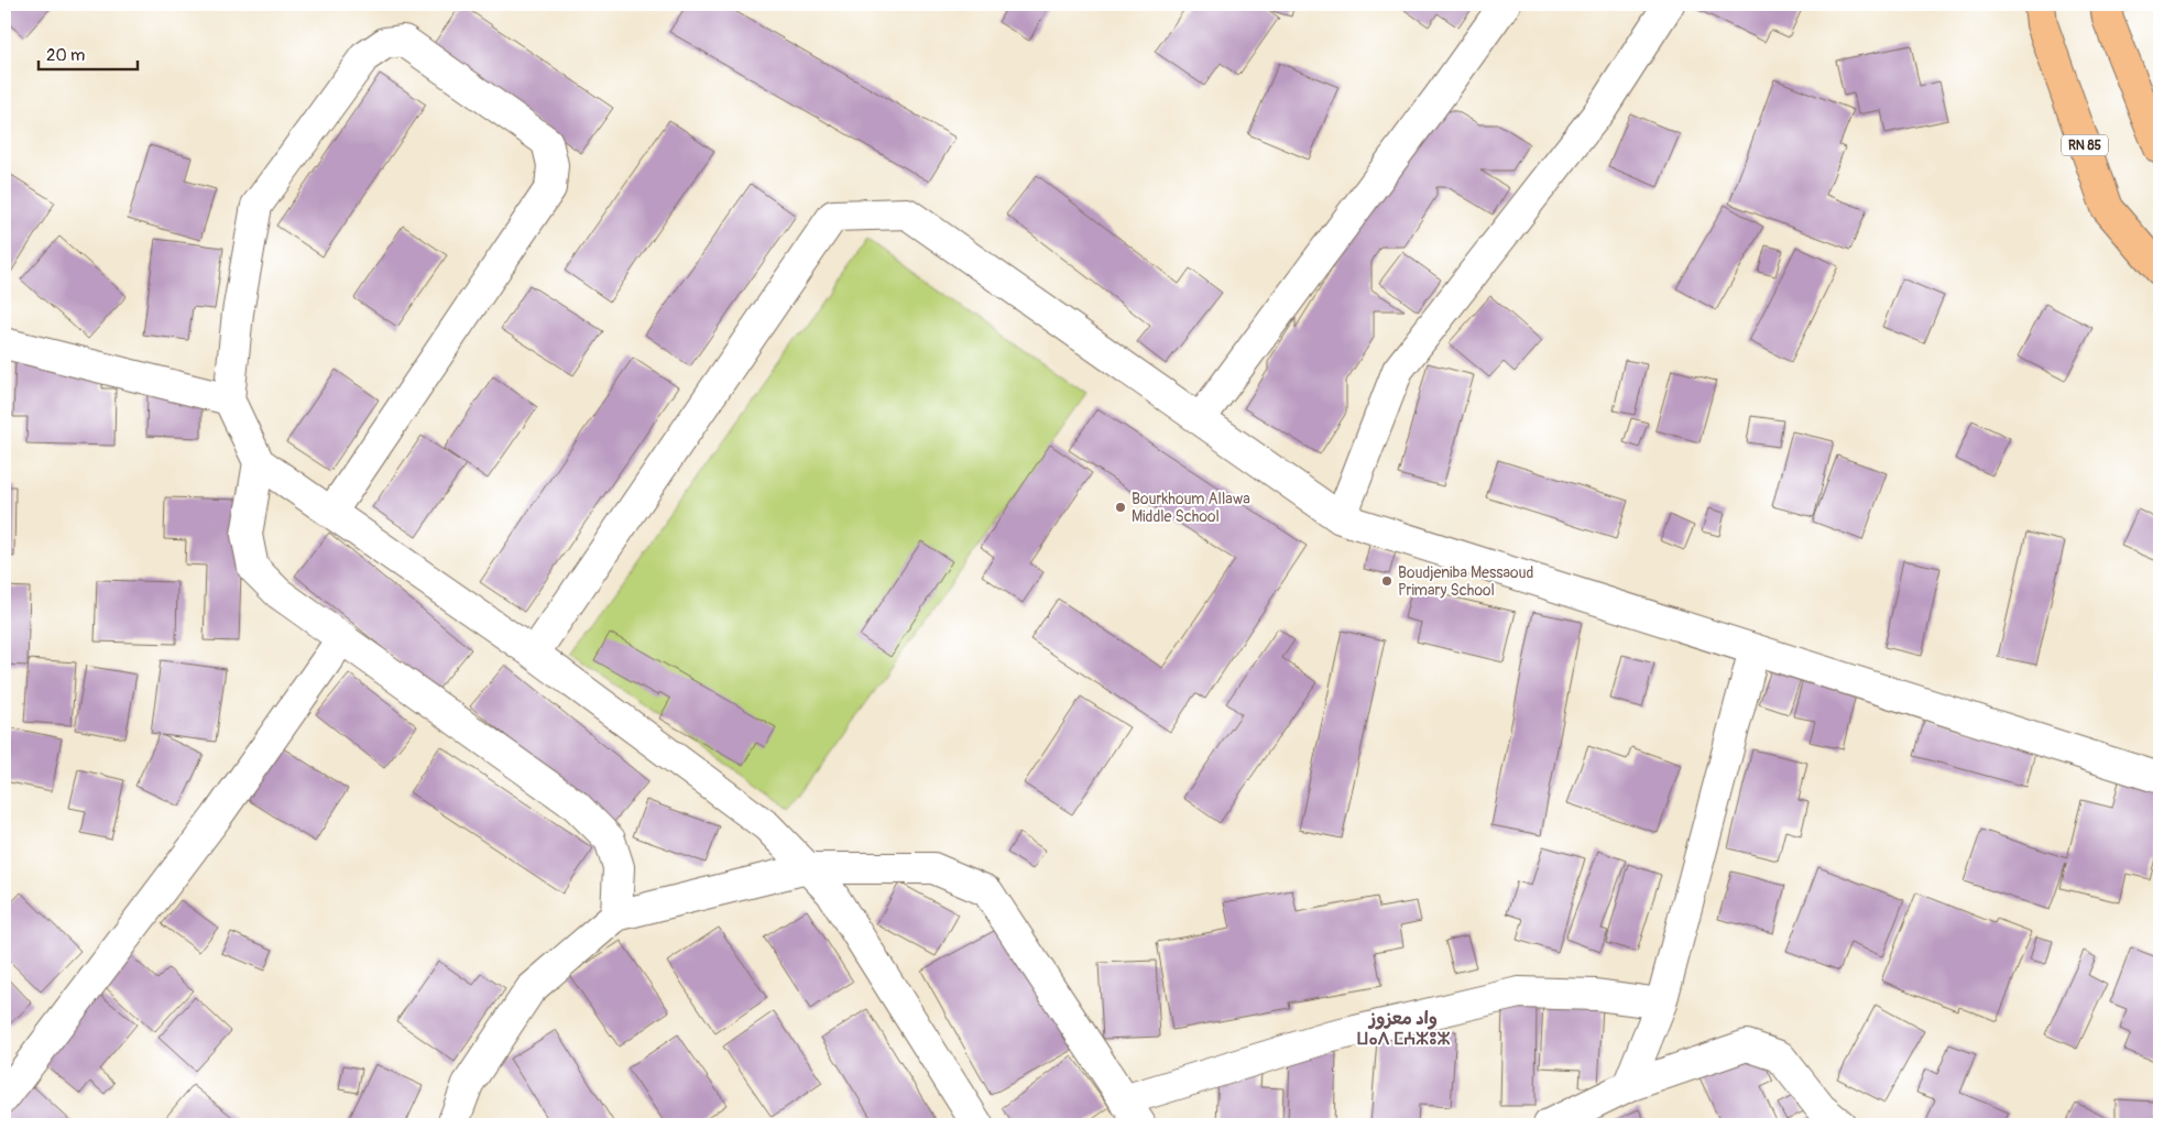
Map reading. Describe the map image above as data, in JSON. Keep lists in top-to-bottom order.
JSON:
{
  "streets": {
    "highway": ["RN 85"]
  },
  "districts": ["واد معزوز ⵡⴰⴷ ⵎⵄⵣⵓⵣ"],
  "places": ["Bourkhoum Allawa Middle School", "Boudjeniba Messaoud Primary School"],
  "scale_bar": "20 m"
}
